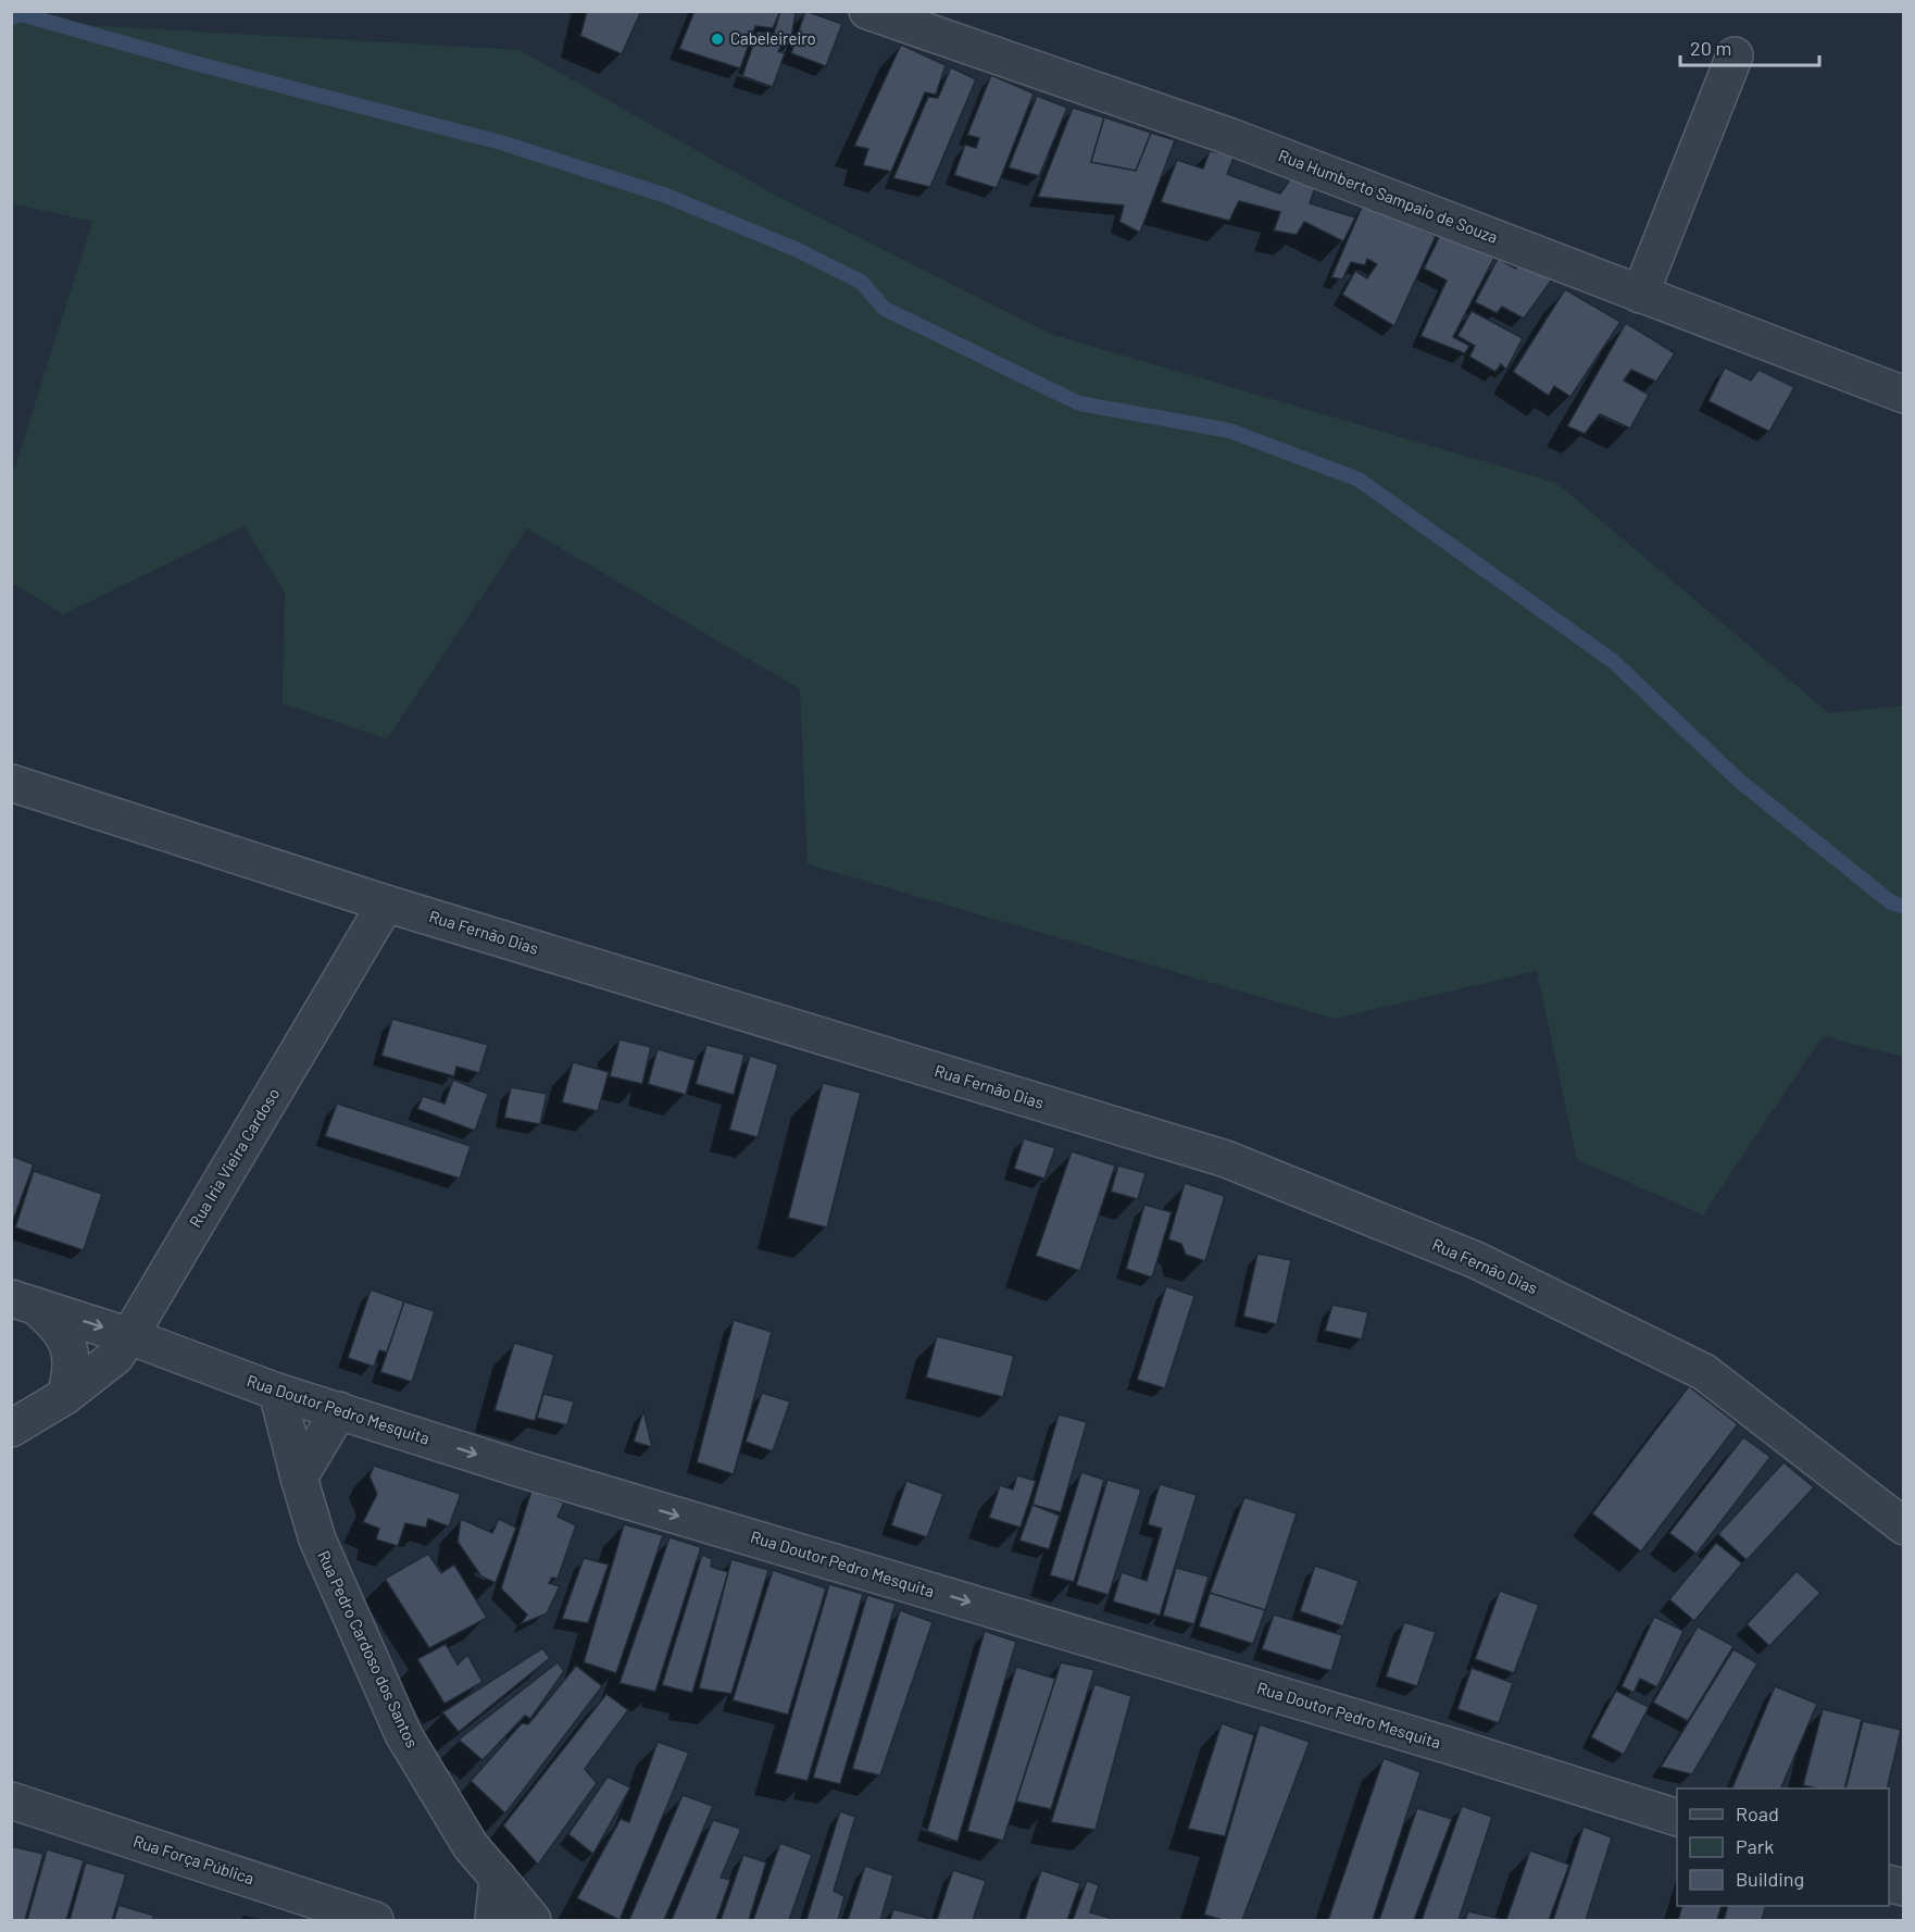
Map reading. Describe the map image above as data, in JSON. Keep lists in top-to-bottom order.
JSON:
{
  "streets": {
    "street": [
      "Rua Humberto Sampaio de Souza",
      "Rua Fernão Dias",
      "Rua Iria Vieira Cardoso",
      "Rua Doutor Pedro Mesquita",
      "Rua Pedro Cardoso dos Santos",
      "Rua Força Pública"
    ]
  },
  "crossings": [
    ["Rua Fernão Dias", "Rua Iria Vieira Cardoso"],
    ["Rua Iria Vieira Cardoso", "Rua Doutor Pedro Mesquita"],
    ["Rua Doutor Pedro Mesquita", "Rua Pedro Cardoso dos Santos"]
  ],
  "one_way": ["Rua Doutor Pedro Mesquita"],
  "places": ["Cabeleireiro"],
  "legend": ["Road", "Park", "Building"],
  "scale_bar": "20 m"
}
